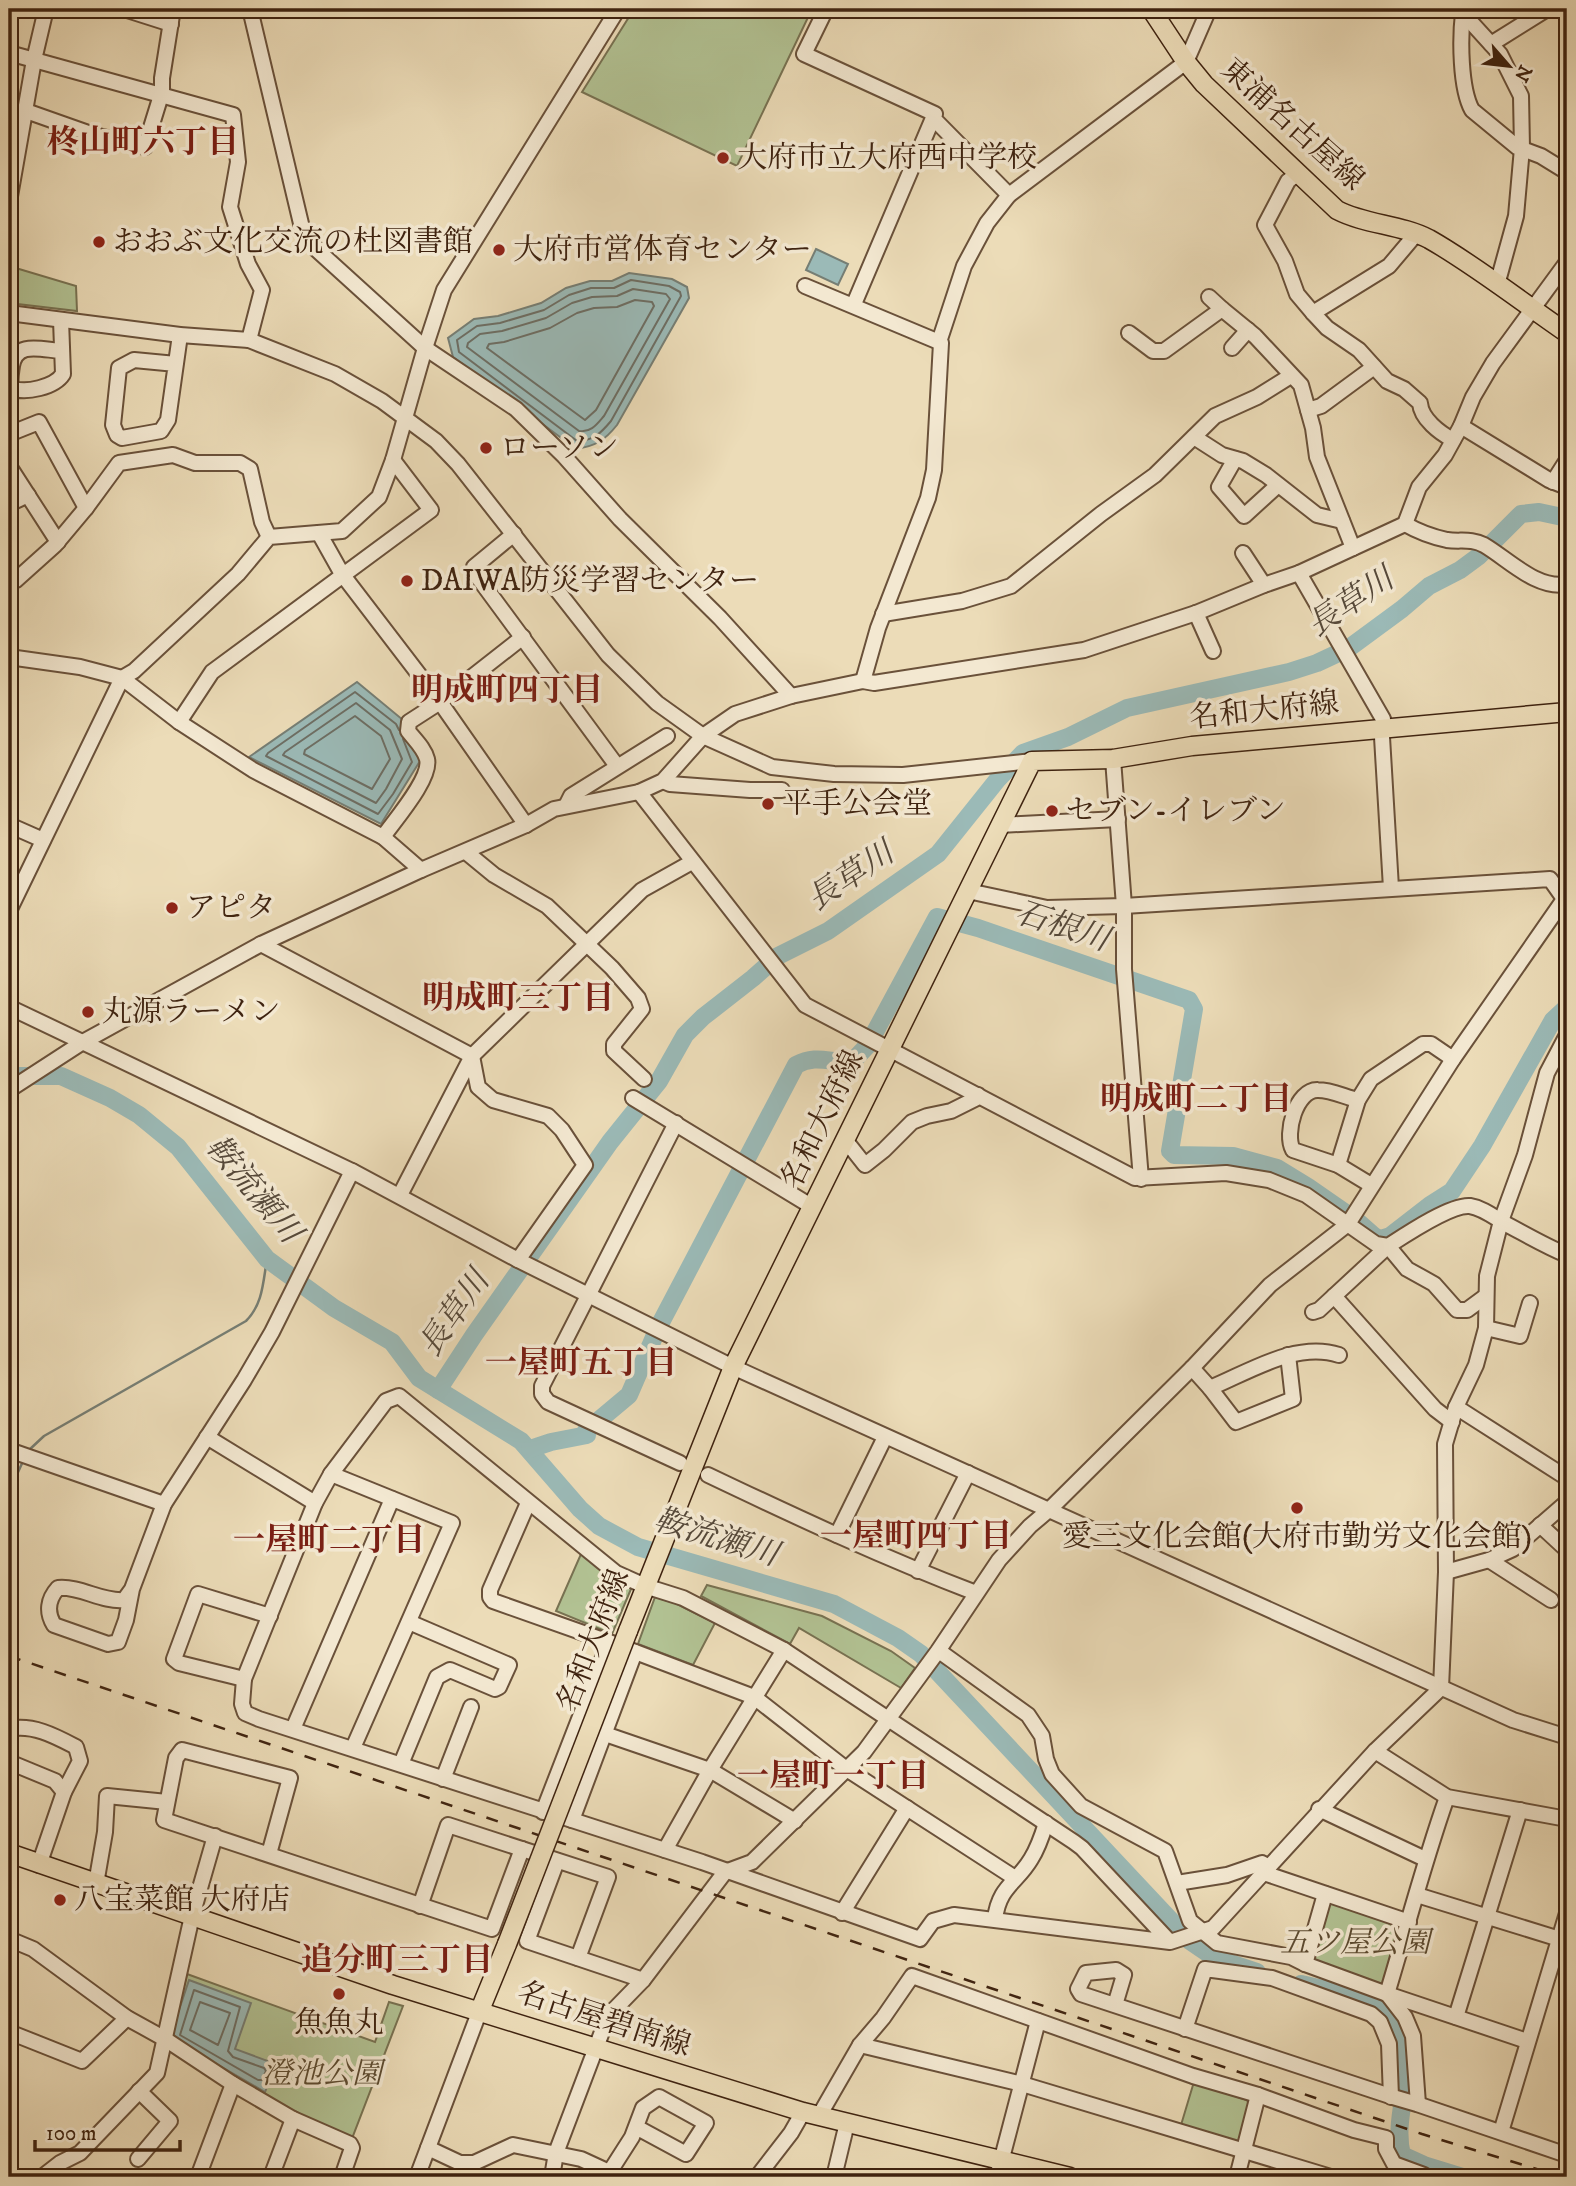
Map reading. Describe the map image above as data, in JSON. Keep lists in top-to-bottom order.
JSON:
{
  "streets": {
    "main road": ["東浦名古屋線", "名和大府線", "名古屋碧南線"]
  },
  "crossings": [
    ["名和大府線", "名古屋碧南線"]
  ],
  "districts": [
    "柊山町六丁目",
    "明成町四丁目",
    "明成町三丁目",
    "明成町二丁目",
    "一屋町五丁目",
    "一屋町四丁目",
    "一屋町二丁目",
    "一屋町一丁目",
    "追分町三丁目"
  ],
  "water": ["長草川", "石根川", "鞍流瀬川"],
  "parks": ["五ツ屋公園", "澄池公園"],
  "places": [
    "大府市立大府西中学校",
    "おおぶ文化交流の杜図書館",
    "大府市営体育センター",
    "ローソン",
    "DAIWA防災学習センター",
    "平手公会堂",
    "セブン-イレブン",
    "アピタ",
    "丸源ラーメン",
    "愛三文化会館(大府市勤労文化会館)",
    "八宝菜館 大府店",
    "魚魚丸"
  ],
  "scale_bar": "100 m",
  "north": "bottom right"
}
